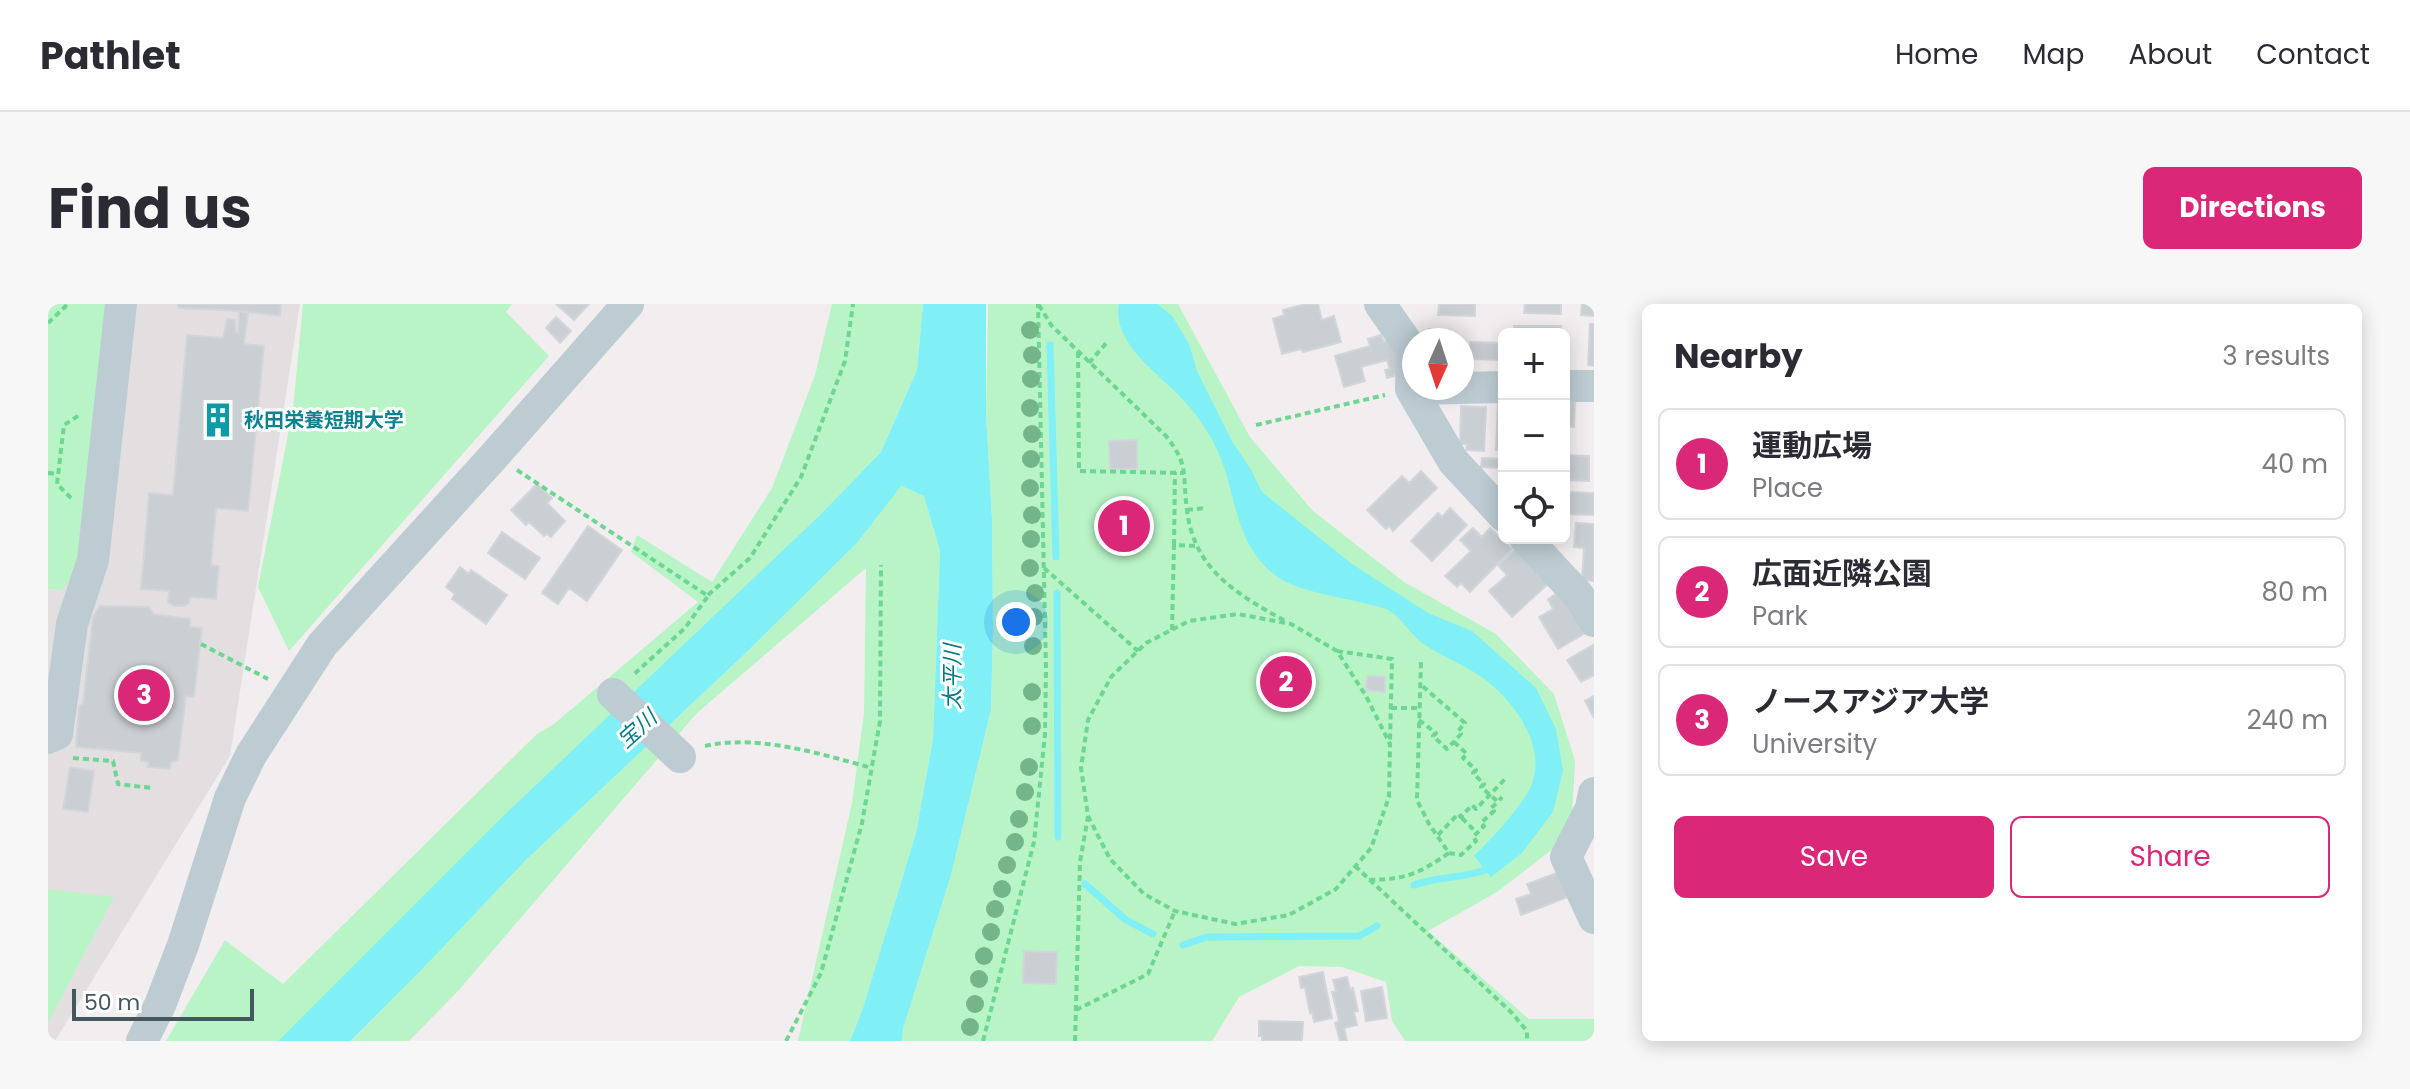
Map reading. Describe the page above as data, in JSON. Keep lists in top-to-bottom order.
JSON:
{
  "water": ["太平川", "宝川"],
  "places": {
    "building": ["秋田栄養短期大学"]
  },
  "scale_bar": "50 m",
  "north": "bottom",
  "page": {
    "header": "Pathlet",
    "nav": [
      "Home",
      "Map",
      "About",
      "Contact"
    ],
    "title": "Find us",
    "buttons": [
      "Directions",
      ["Save", "Share"]
    ],
    "heading": ["Nearby", "3 results"],
    "map_buttons": ["+", "−"],
    "list": [
      {
        "mark": "1",
        "name": "運動広場",
        "note": "Place",
        "value": "40 m"
      },
      {
        "mark": "2",
        "name": "広面近隣公園",
        "note": "Park",
        "value": "80 m"
      },
      {
        "mark": "3",
        "name": "ノースアジア大学",
        "note": "University",
        "value": "240 m"
      }
    ],
    "pins": ["1", "2", "3"],
    "scale": "50 m"
  }
}
